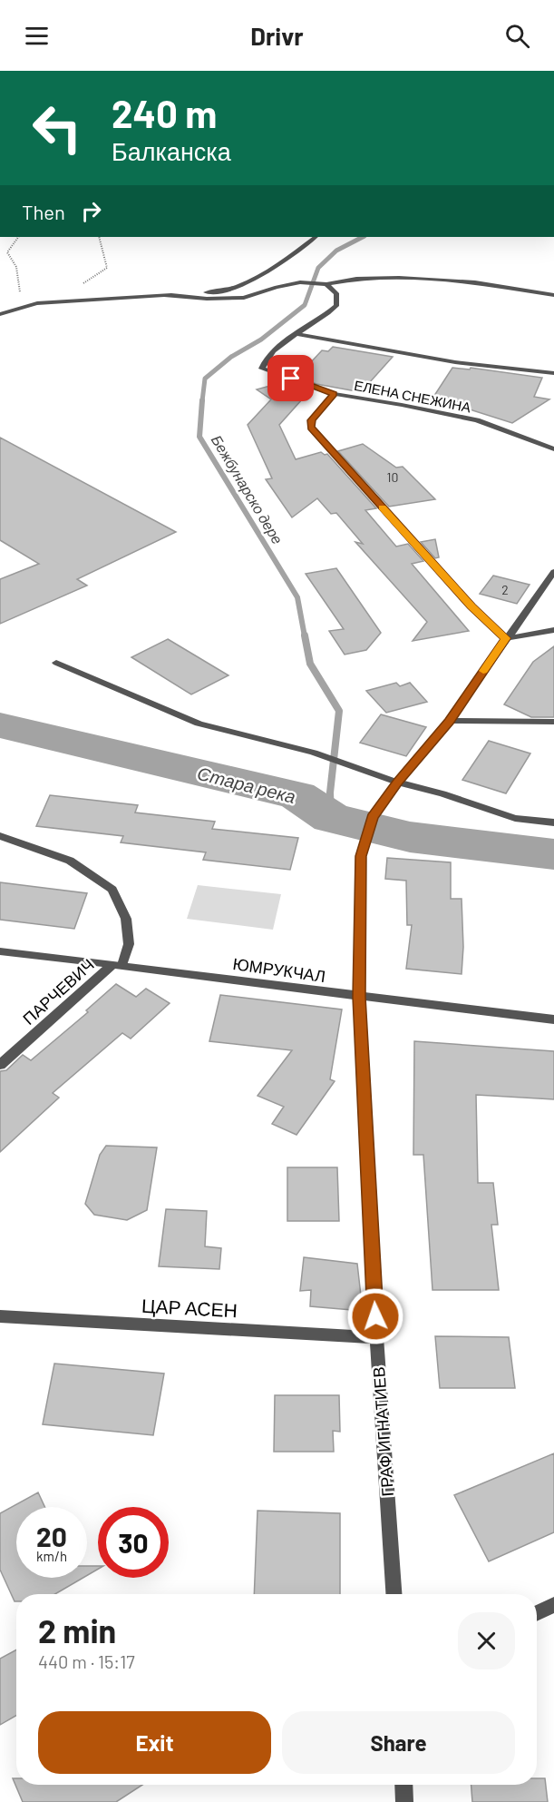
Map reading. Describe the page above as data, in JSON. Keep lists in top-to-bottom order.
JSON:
{
  "streets": {
    "street": [
      "ЕЛЕНА СНЕЖИНА",
      "ЮМРУКЧАЛ",
      "ПАРЧЕВИЧ",
      "ЦАР АСЕН",
      "ГРАФ ИГНАТИЕВ"
    ]
  },
  "crossings": [
    ["ЮМРУКЧАЛ", "ПАРЧЕВИЧ"],
    ["ЮМРУКЧАЛ", "ГРАФ ИГНАТИЕВ"],
    ["ЦАР АСЕН", "ГРАФ ИГНАТИЕВ"]
  ],
  "water": ["Бежбунарско дере", "Стара река"],
  "house_numbers": ["10", "2"],
  "page": {
    "header": "Drivr",
    "turn": ["240 m", "Балканска"],
    "then": "Then",
    "speed": "20 km/h",
    "limit": "30",
    "heading": ["2 min", "440 m · 15:17"],
    "buttons": ["Exit", "Share"]
  }
}
